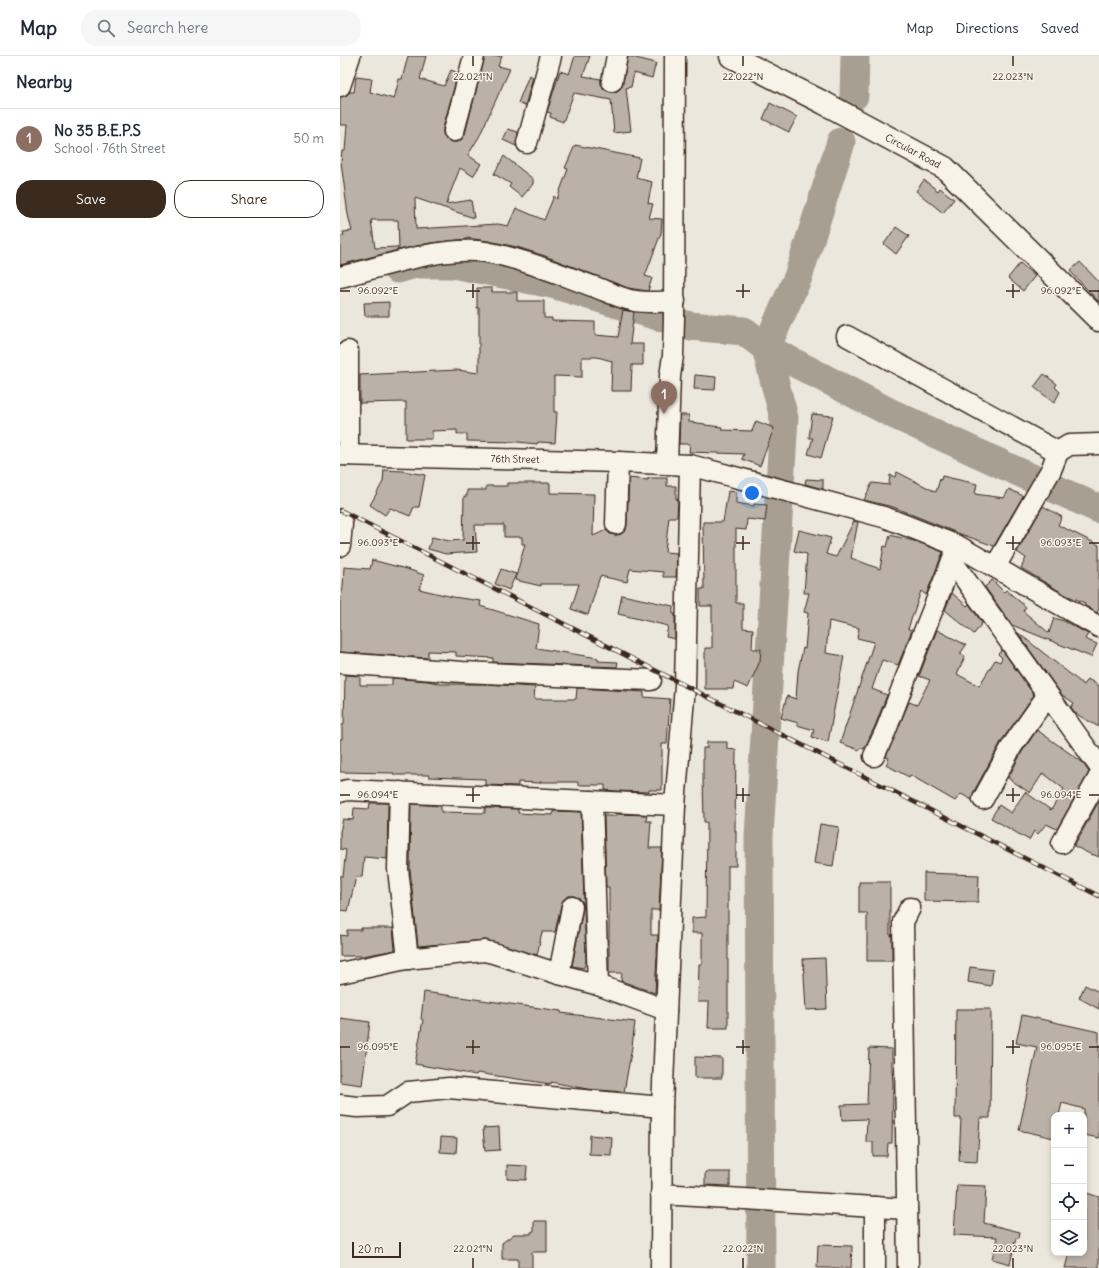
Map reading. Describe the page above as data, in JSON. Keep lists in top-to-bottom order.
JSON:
{
  "streets": {
    "main road": ["Circular Road"],
    "street": ["76th Street"]
  },
  "scale_bar": "20 m",
  "page": {
    "header": "Map",
    "search": "Search here",
    "nav": ["Map", "Directions", "Saved"],
    "heading": "Nearby",
    "list": [
      {
        "mark": "1",
        "name": "No 35 B.E.P.S",
        "note": "School · 76th Street",
        "value": "50 m"
      }
    ],
    "buttons": ["Save", "Share"],
    "pins": "1",
    "map_buttons": ["+", "−"],
    "scale": "20 m"
  },
  "coordinates": [
    "22.021°N",
    "22.022°N",
    "22.023°N",
    "96.092°E",
    "96.093°E",
    "96.094°E",
    "96.095°E"
  ]
}
